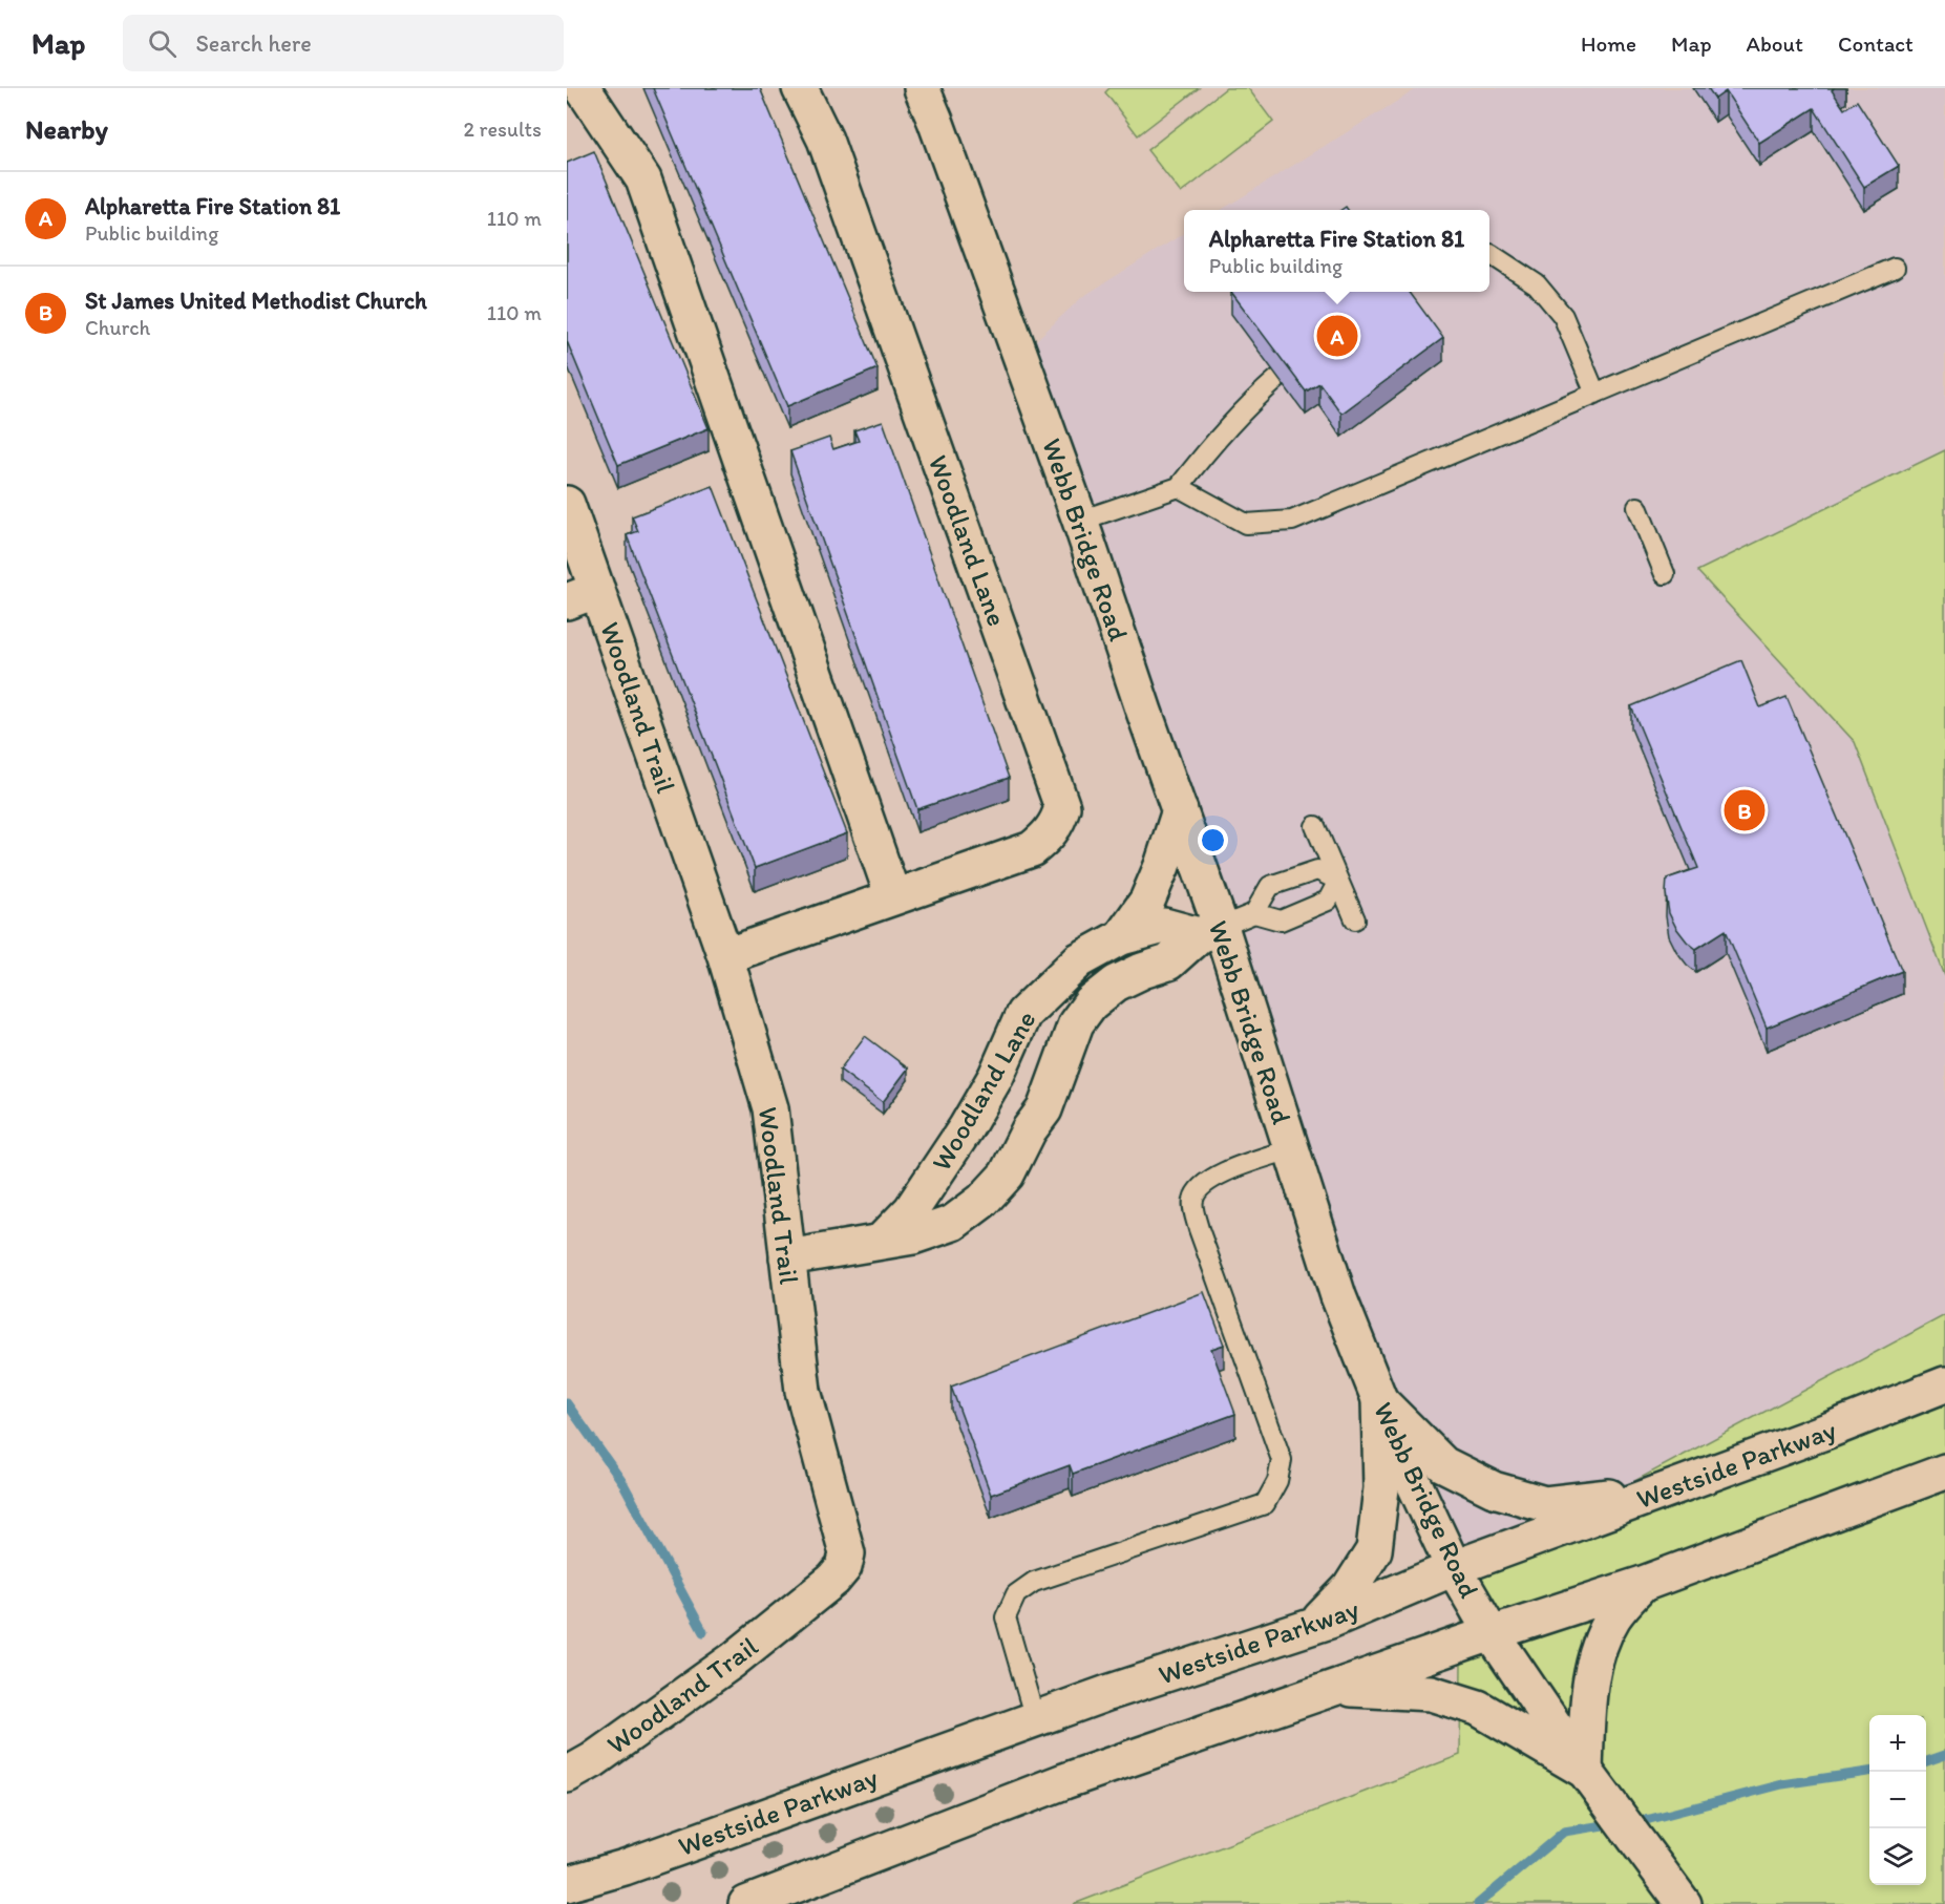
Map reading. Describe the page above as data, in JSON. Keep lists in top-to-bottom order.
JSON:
{
  "streets": {
    "street": [
      "Webb Bridge Road",
      "Woodland Lane",
      "Woodland Trail",
      "Westside Parkway"
    ]
  },
  "crossings": [
    ["Webb Bridge Road", "Woodland Lane"],
    ["Webb Bridge Road", "Westside Parkway"],
    ["Woodland Lane", "Woodland Trail"]
  ],
  "page": {
    "header": "Map",
    "search": "Search here",
    "nav": [
      "Home",
      "Map",
      "About",
      "Contact"
    ],
    "heading": ["Nearby", "2 results"],
    "list": [
      {
        "mark": "A",
        "name": "Alpharetta Fire Station 81",
        "note": "Public building",
        "value": "110 m"
      },
      {
        "mark": "B",
        "name": "St James United Methodist Church",
        "note": "Church",
        "value": "110 m"
      }
    ],
    "popup": ["Alpharetta Fire Station 81", "Public building"],
    "pins": ["A", "B"],
    "map_buttons": ["+", "−"]
  }
}
